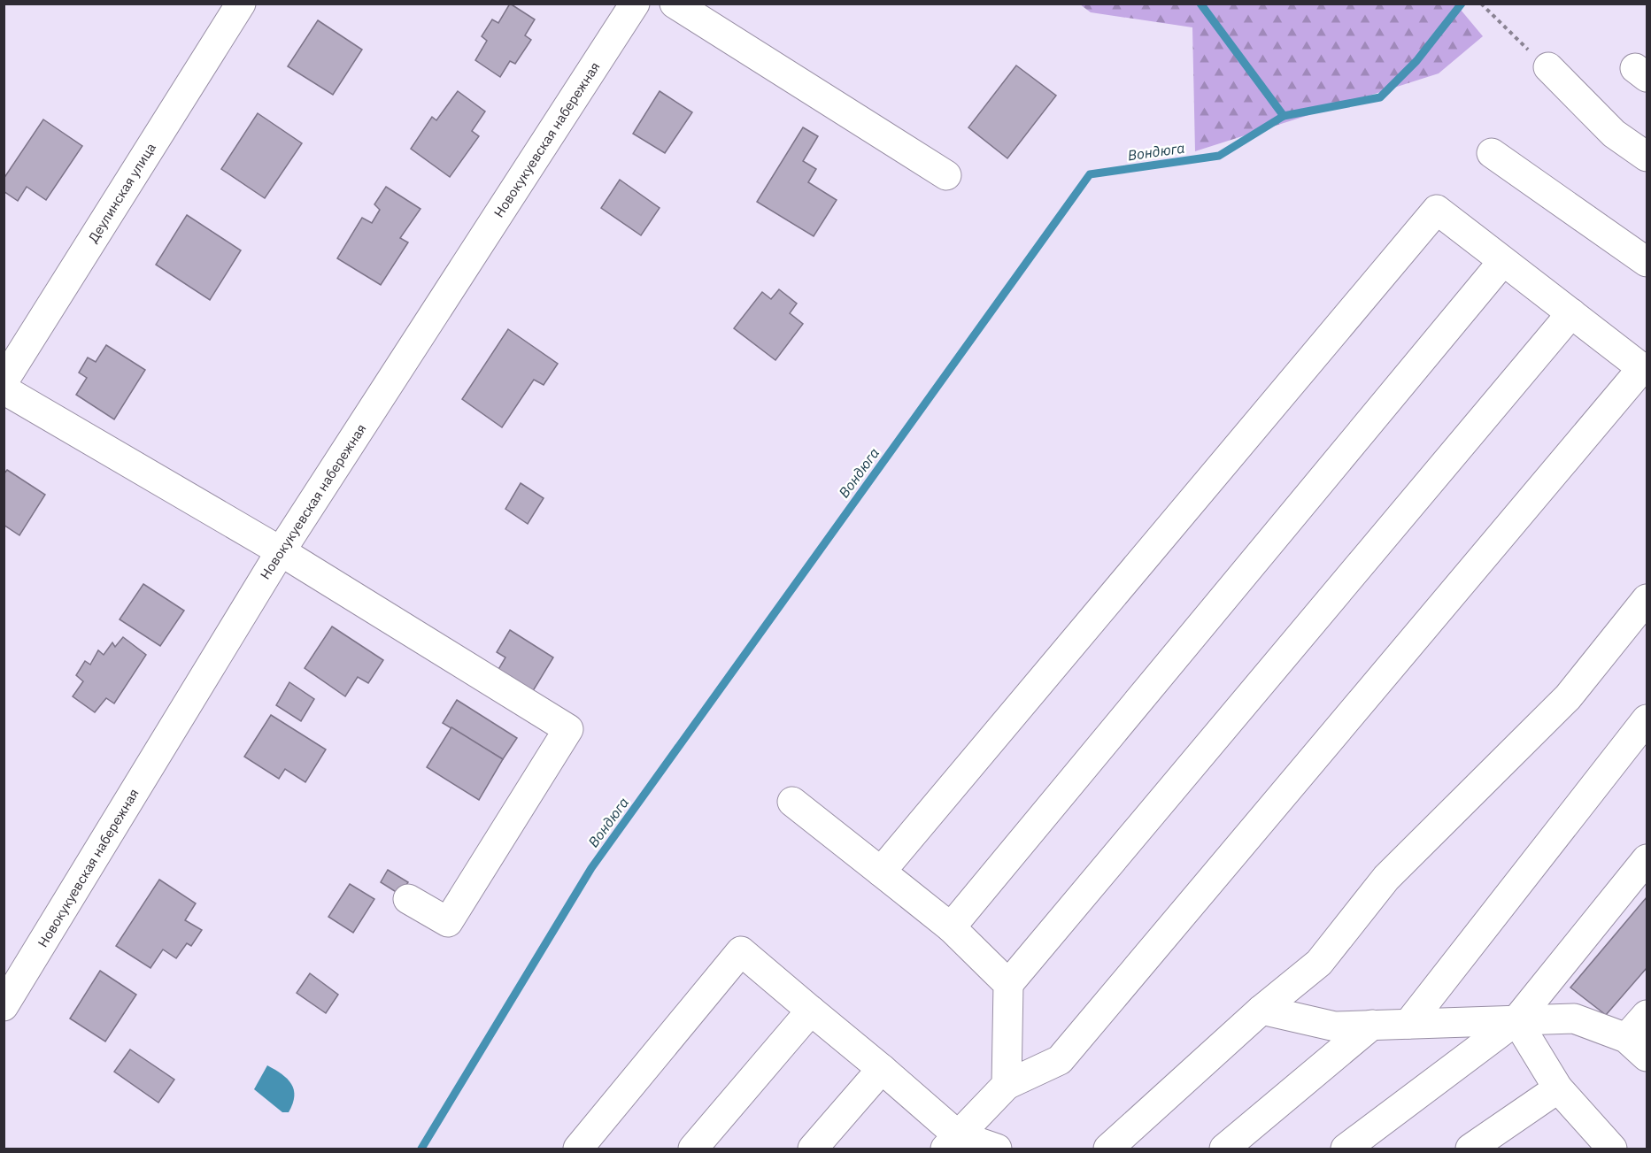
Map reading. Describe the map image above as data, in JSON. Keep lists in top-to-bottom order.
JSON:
{
  "streets": {
    "street": ["Новокукуевская набережная", "Деулинская улица"]
  },
  "water": ["Вондюга"]
}
